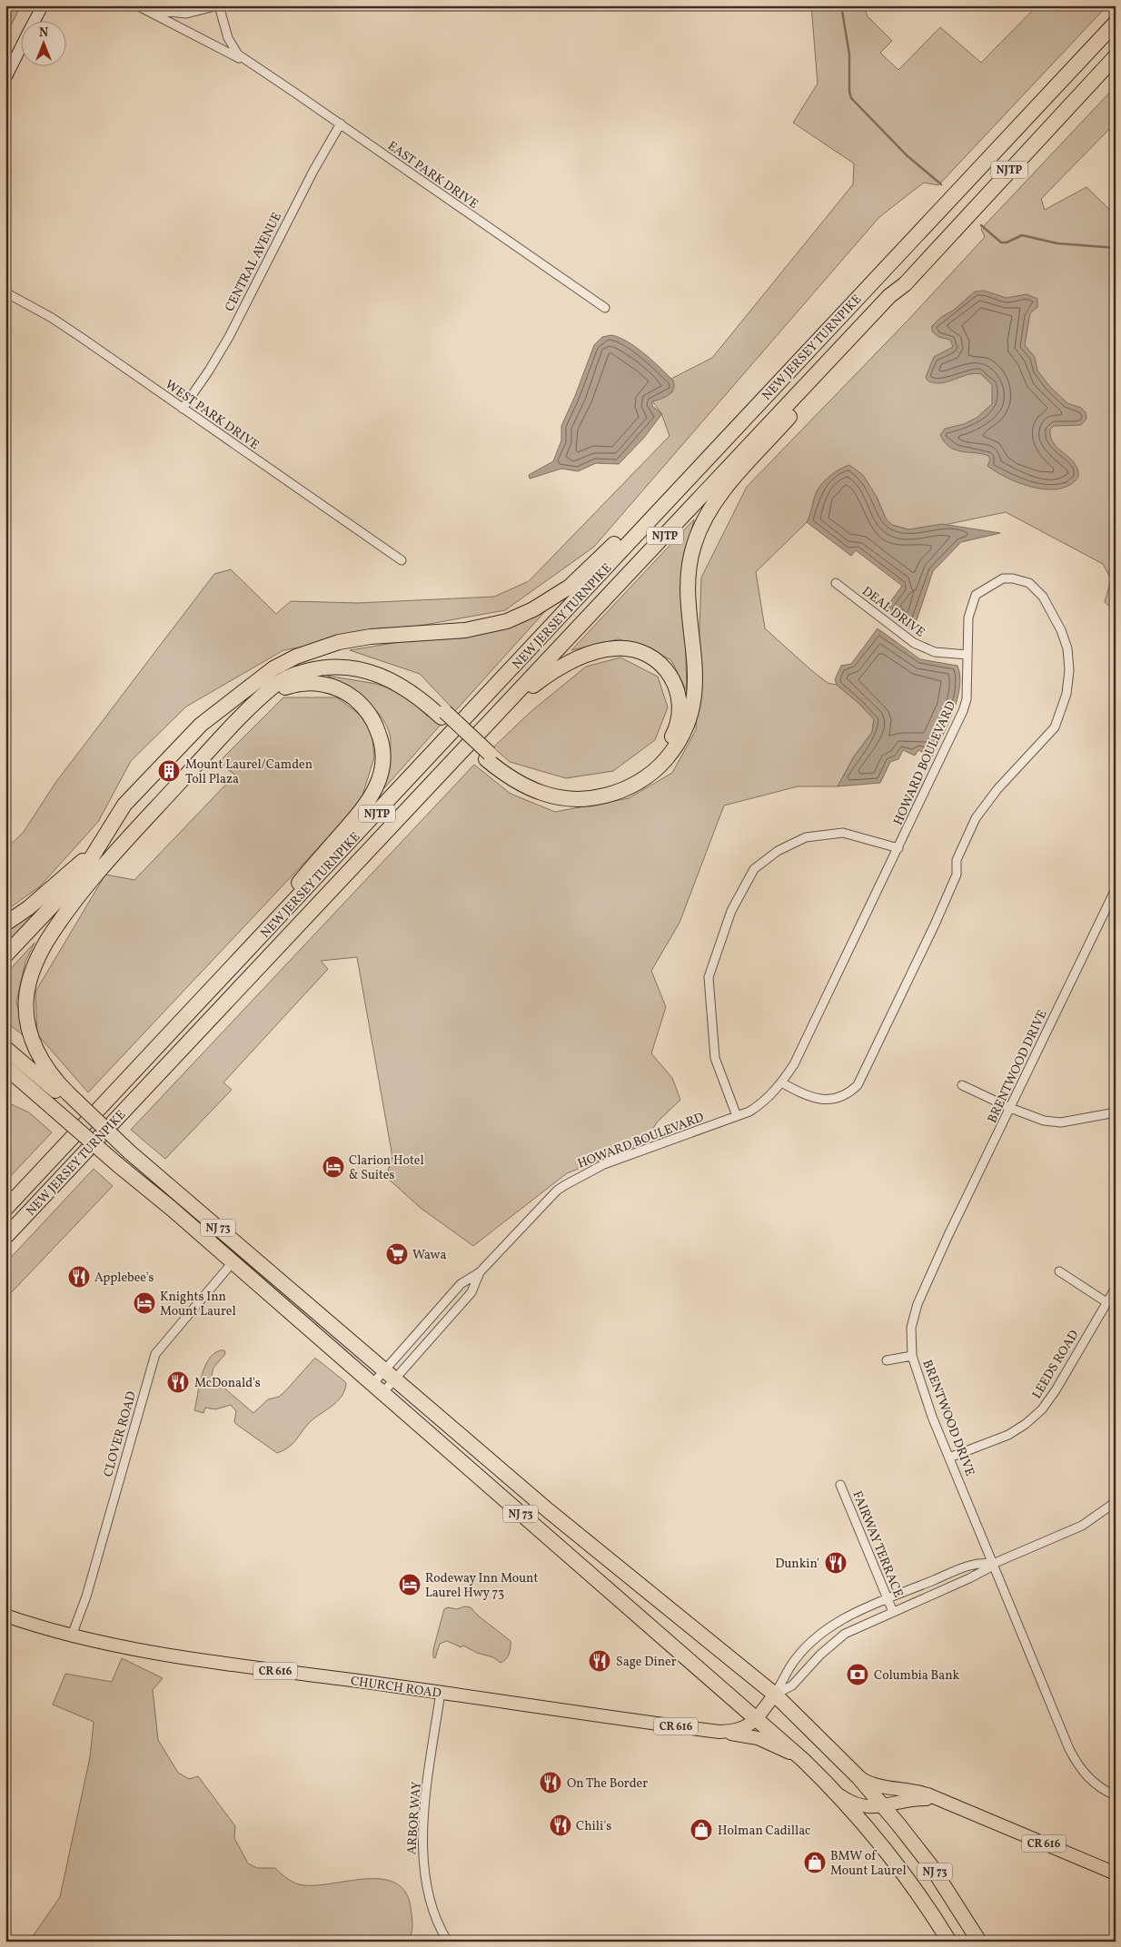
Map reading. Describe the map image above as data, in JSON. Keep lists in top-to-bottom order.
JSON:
{
  "streets": {
    "highway": ["NJTP", "NEW JERSEY TURNPIKE", "NJ 73"],
    "main road": ["CR 616", "CHURCH ROAD"],
    "street": [
      "EAST PARK DRIVE",
      "CENTRAL AVENUE",
      "WEST PARK DRIVE",
      "DEAL DRIVE",
      "HOWARD BOULEVARD",
      "BRENTWOOD DRIVE",
      "LEEDS ROAD",
      "CLOVER ROAD",
      "FAIRWAY TERRACE",
      "ARBOR WAY"
    ]
  },
  "crossings": [
    ["EAST PARK DRIVE", "CENTRAL AVENUE"],
    ["CENTRAL AVENUE", "WEST PARK DRIVE"],
    ["DEAL DRIVE", "HOWARD BOULEVARD"],
    ["HOWARD BOULEVARD", "NJ 73"],
    ["BRENTWOOD DRIVE", "LEEDS ROAD"],
    ["NJ 73", "CLOVER ROAD"],
    ["NJ 73", "CR 616"],
    ["NJ 73", "CHURCH ROAD"],
    ["CLOVER ROAD", "CHURCH ROAD"],
    ["CR 616", "CHURCH ROAD"],
    ["CHURCH ROAD", "ARBOR WAY"]
  ],
  "places": {
    "building": ["Mount Laurel/Camden Toll Plaza"],
    "hotel": ["Clarion Hotel & Suites", "Knights Inn Mount Laurel", "Rodeway Inn Mount Laurel Hwy 73"],
    "supermarket": ["Wawa"],
    "restaurant": [
      "Applebee's",
      "McDonald's",
      "Dunkin'",
      "Sage Diner",
      "On The Border",
      "Chili's"
    ],
    "bank": ["Columbia Bank"],
    "shop": ["Holman Cadillac", "BMW of Mount Laurel"]
  },
  "north": "top"
}
